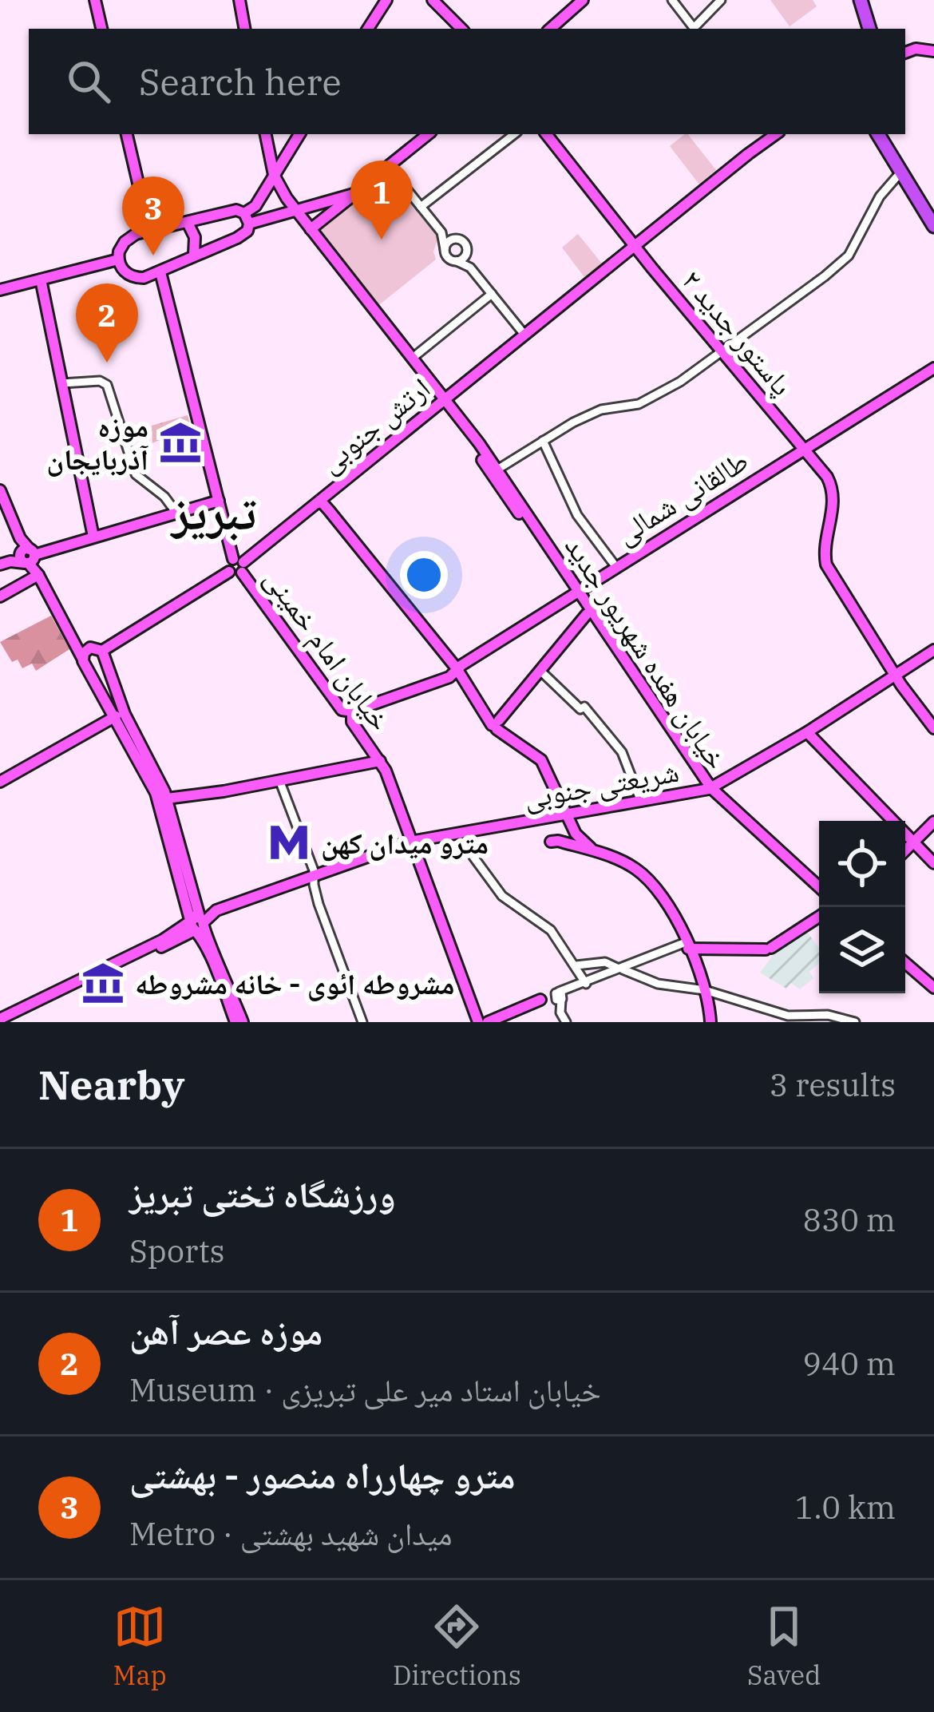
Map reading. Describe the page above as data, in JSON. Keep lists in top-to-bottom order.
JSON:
{
  "streets": {
    "main road": [
      "پاستور جدید ۲",
      "ارتش جنوبی",
      "طالقانی شمالی",
      "خیابان امام خمینی",
      "خیابان هفده شهریور جدید",
      "شریعتی جنوبی"
    ]
  },
  "crossings": [
    ["پاستور جدید ۲", "ارتش جنوبی"],
    ["پاستور جدید ۲", "طالقانی شمالی"],
    ["پاستور جدید ۲", "شریعتی جنوبی"],
    ["ارتش جنوبی", "خیابان امام خمینی"],
    ["ارتش جنوبی", "خیابان هفده شهریور جدید"],
    ["طالقانی شمالی", "خیابان امام خمینی"],
    ["طالقانی شمالی", "خیابان هفده شهریور جدید"],
    ["خیابان امام خمینی", "شریعتی جنوبی"],
    ["خیابان هفده شهریور جدید", "شریعتی جنوبی"]
  ],
  "districts": ["تبریز"],
  "places": {
    "museum": ["موزه آذربایجان", "مشروطه ائوی - خانه مشروطه"],
    "metro station": ["مترو میدان کهن"]
  },
  "page": {
    "search": "Search here",
    "pins": ["1", "3", "2"],
    "heading": ["Nearby", "3 results"],
    "list": [
      {
        "mark": "1",
        "name": "ورزشگاه تختی تبریز",
        "note": "Sports",
        "value": "830 m"
      },
      {
        "mark": "2",
        "name": "موزه عصر آهن",
        "note": "Museum · خیابان استاد میر علی تبریزی",
        "value": "940 m"
      },
      {
        "mark": "3",
        "name": "مترو چهارراه منصور - بهشتی",
        "note": "Metro · میدان شهید بهشتی",
        "value": "1.0 km"
      }
    ],
    "nav": ["Map", "Directions", "Saved"]
  }
}
